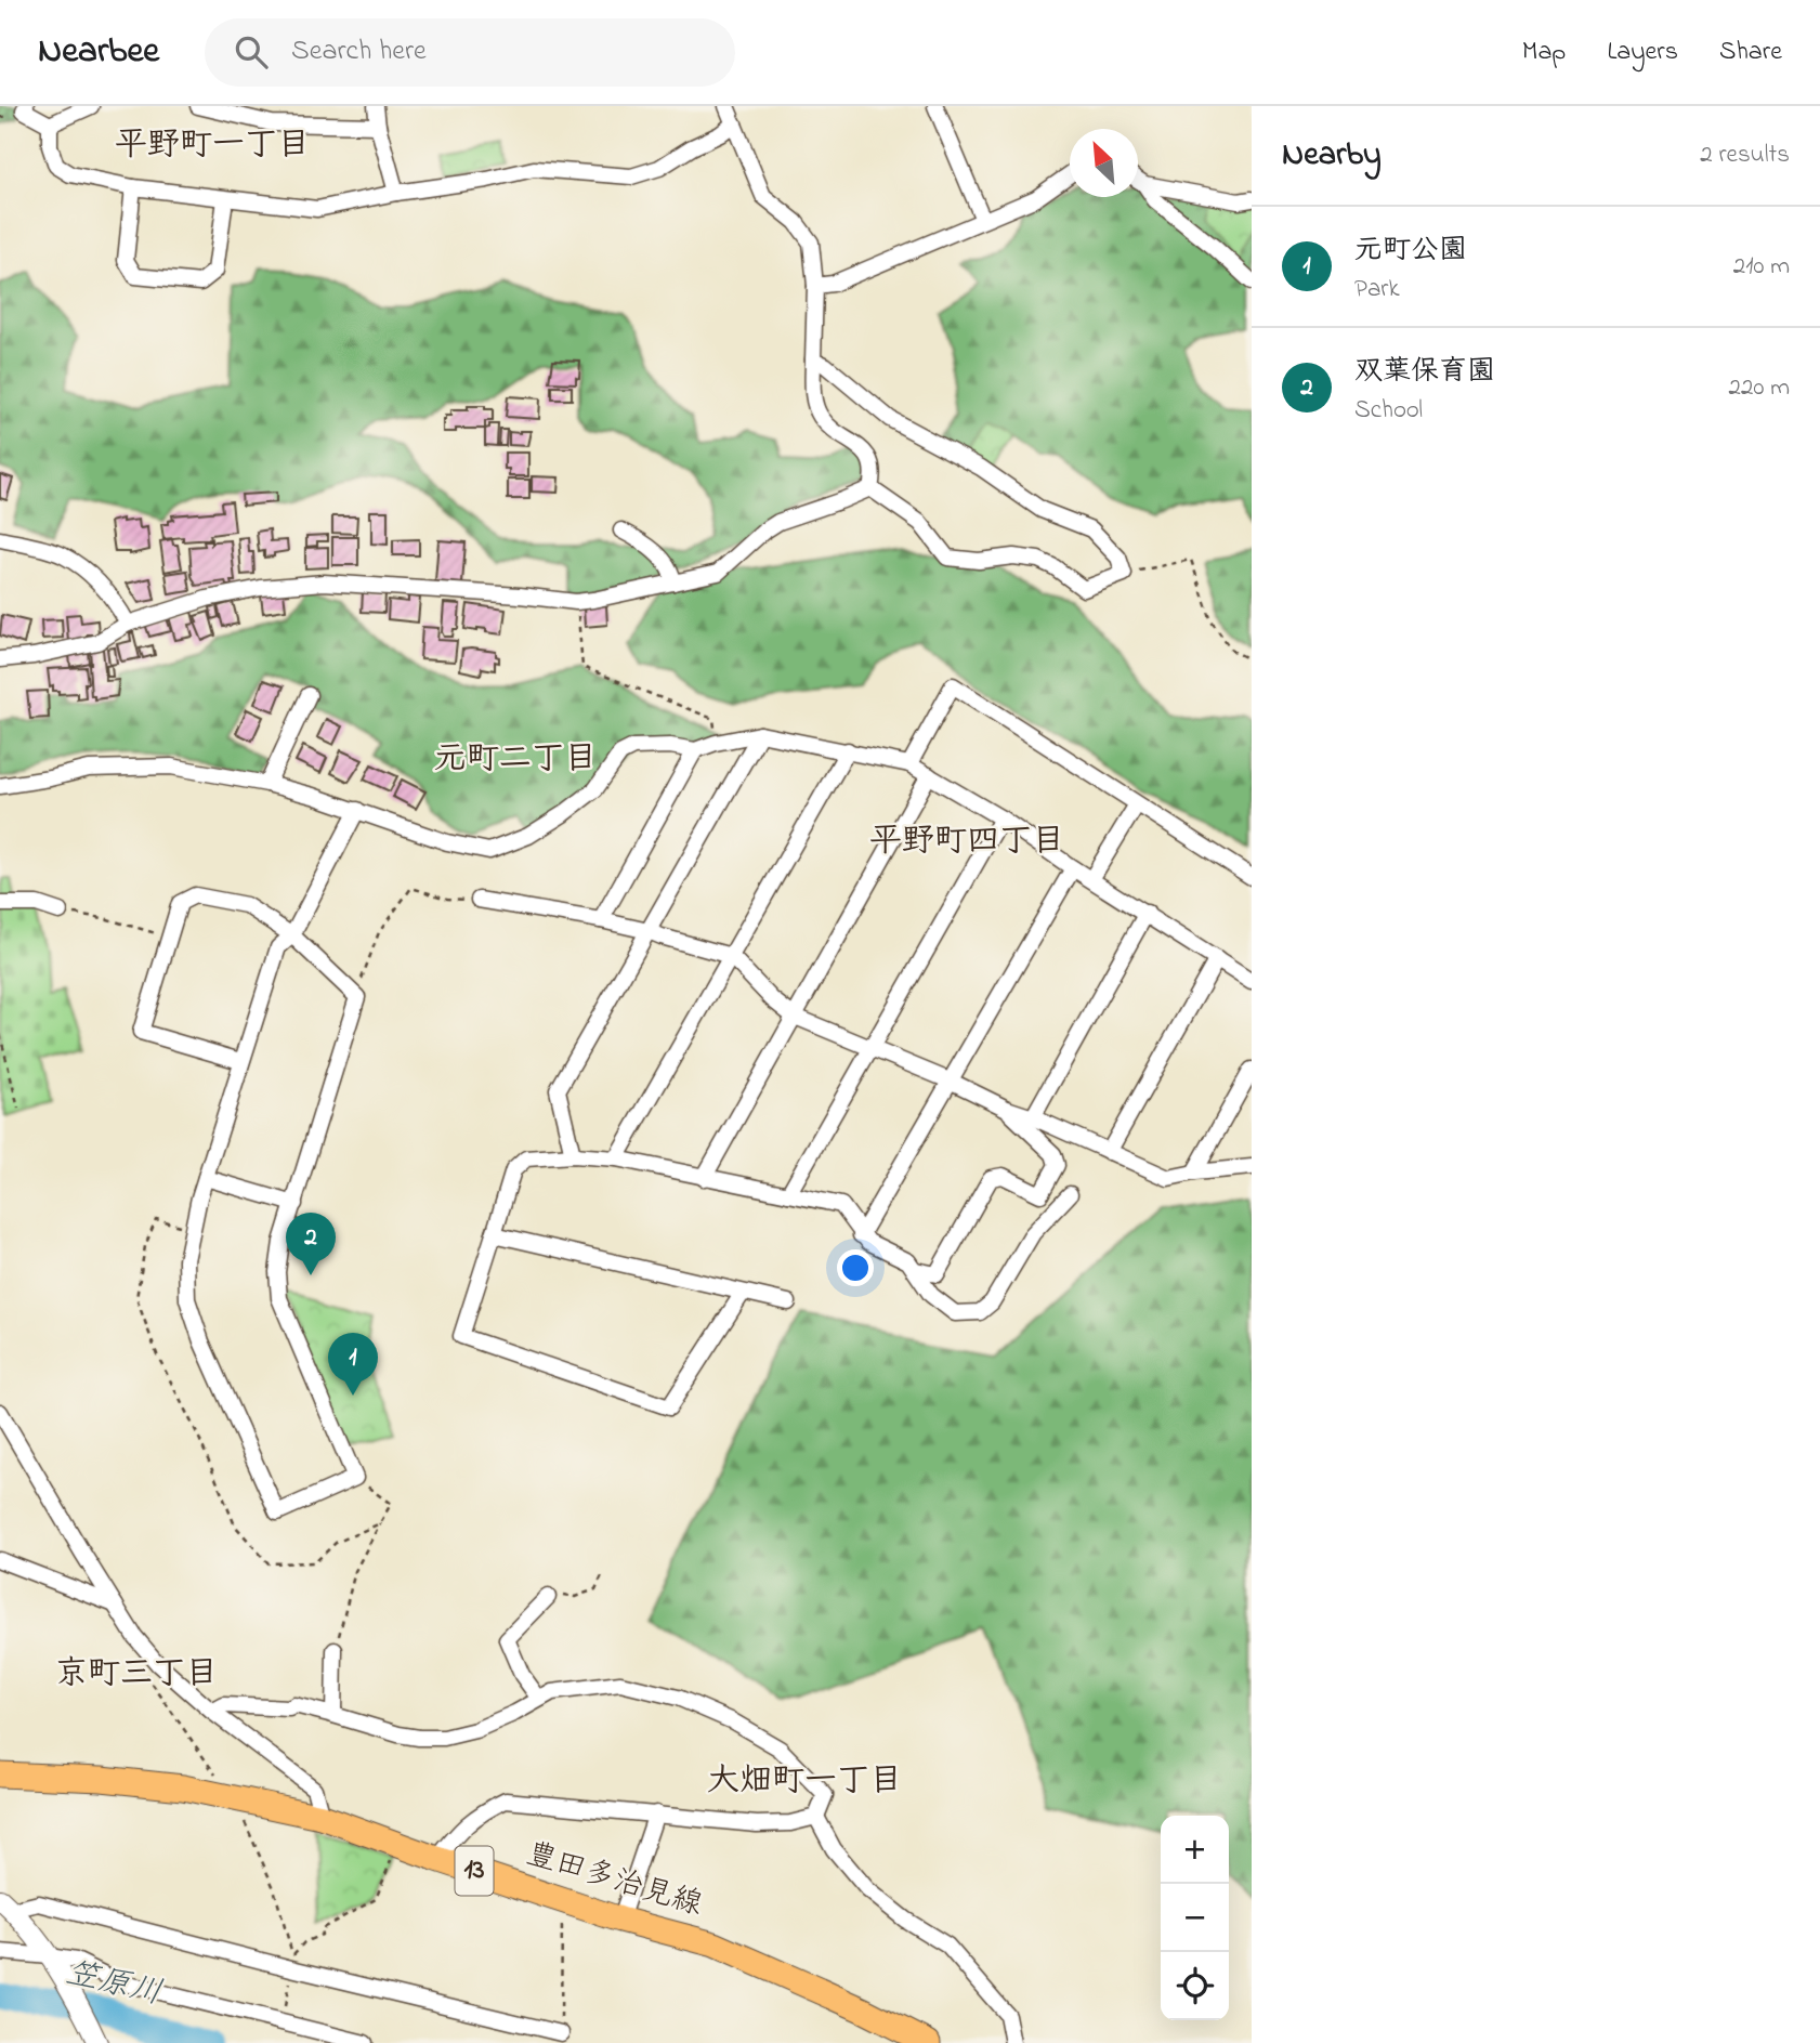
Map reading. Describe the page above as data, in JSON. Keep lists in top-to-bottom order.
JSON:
{
  "streets": {
    "main road": ["13", "豊田多治見線"]
  },
  "districts": [
    "平野町一丁目",
    "元町二丁目",
    "平野町四丁目",
    "京町三丁目",
    "大畑町一丁目"
  ],
  "water": ["笠原川"],
  "north": "top left",
  "page": {
    "header": "Nearbee",
    "search": "Search here",
    "nav": ["Map", "Layers", "Share"],
    "heading": ["Nearby", "2 results"],
    "list": [
      {
        "mark": "1",
        "name": "元町公園",
        "note": "Park",
        "value": "210 m"
      },
      {
        "mark": "2",
        "name": "双葉保育園",
        "note": "School",
        "value": "220 m"
      }
    ],
    "pins": ["2", "1"],
    "map_buttons": ["+", "−"]
  }
}
